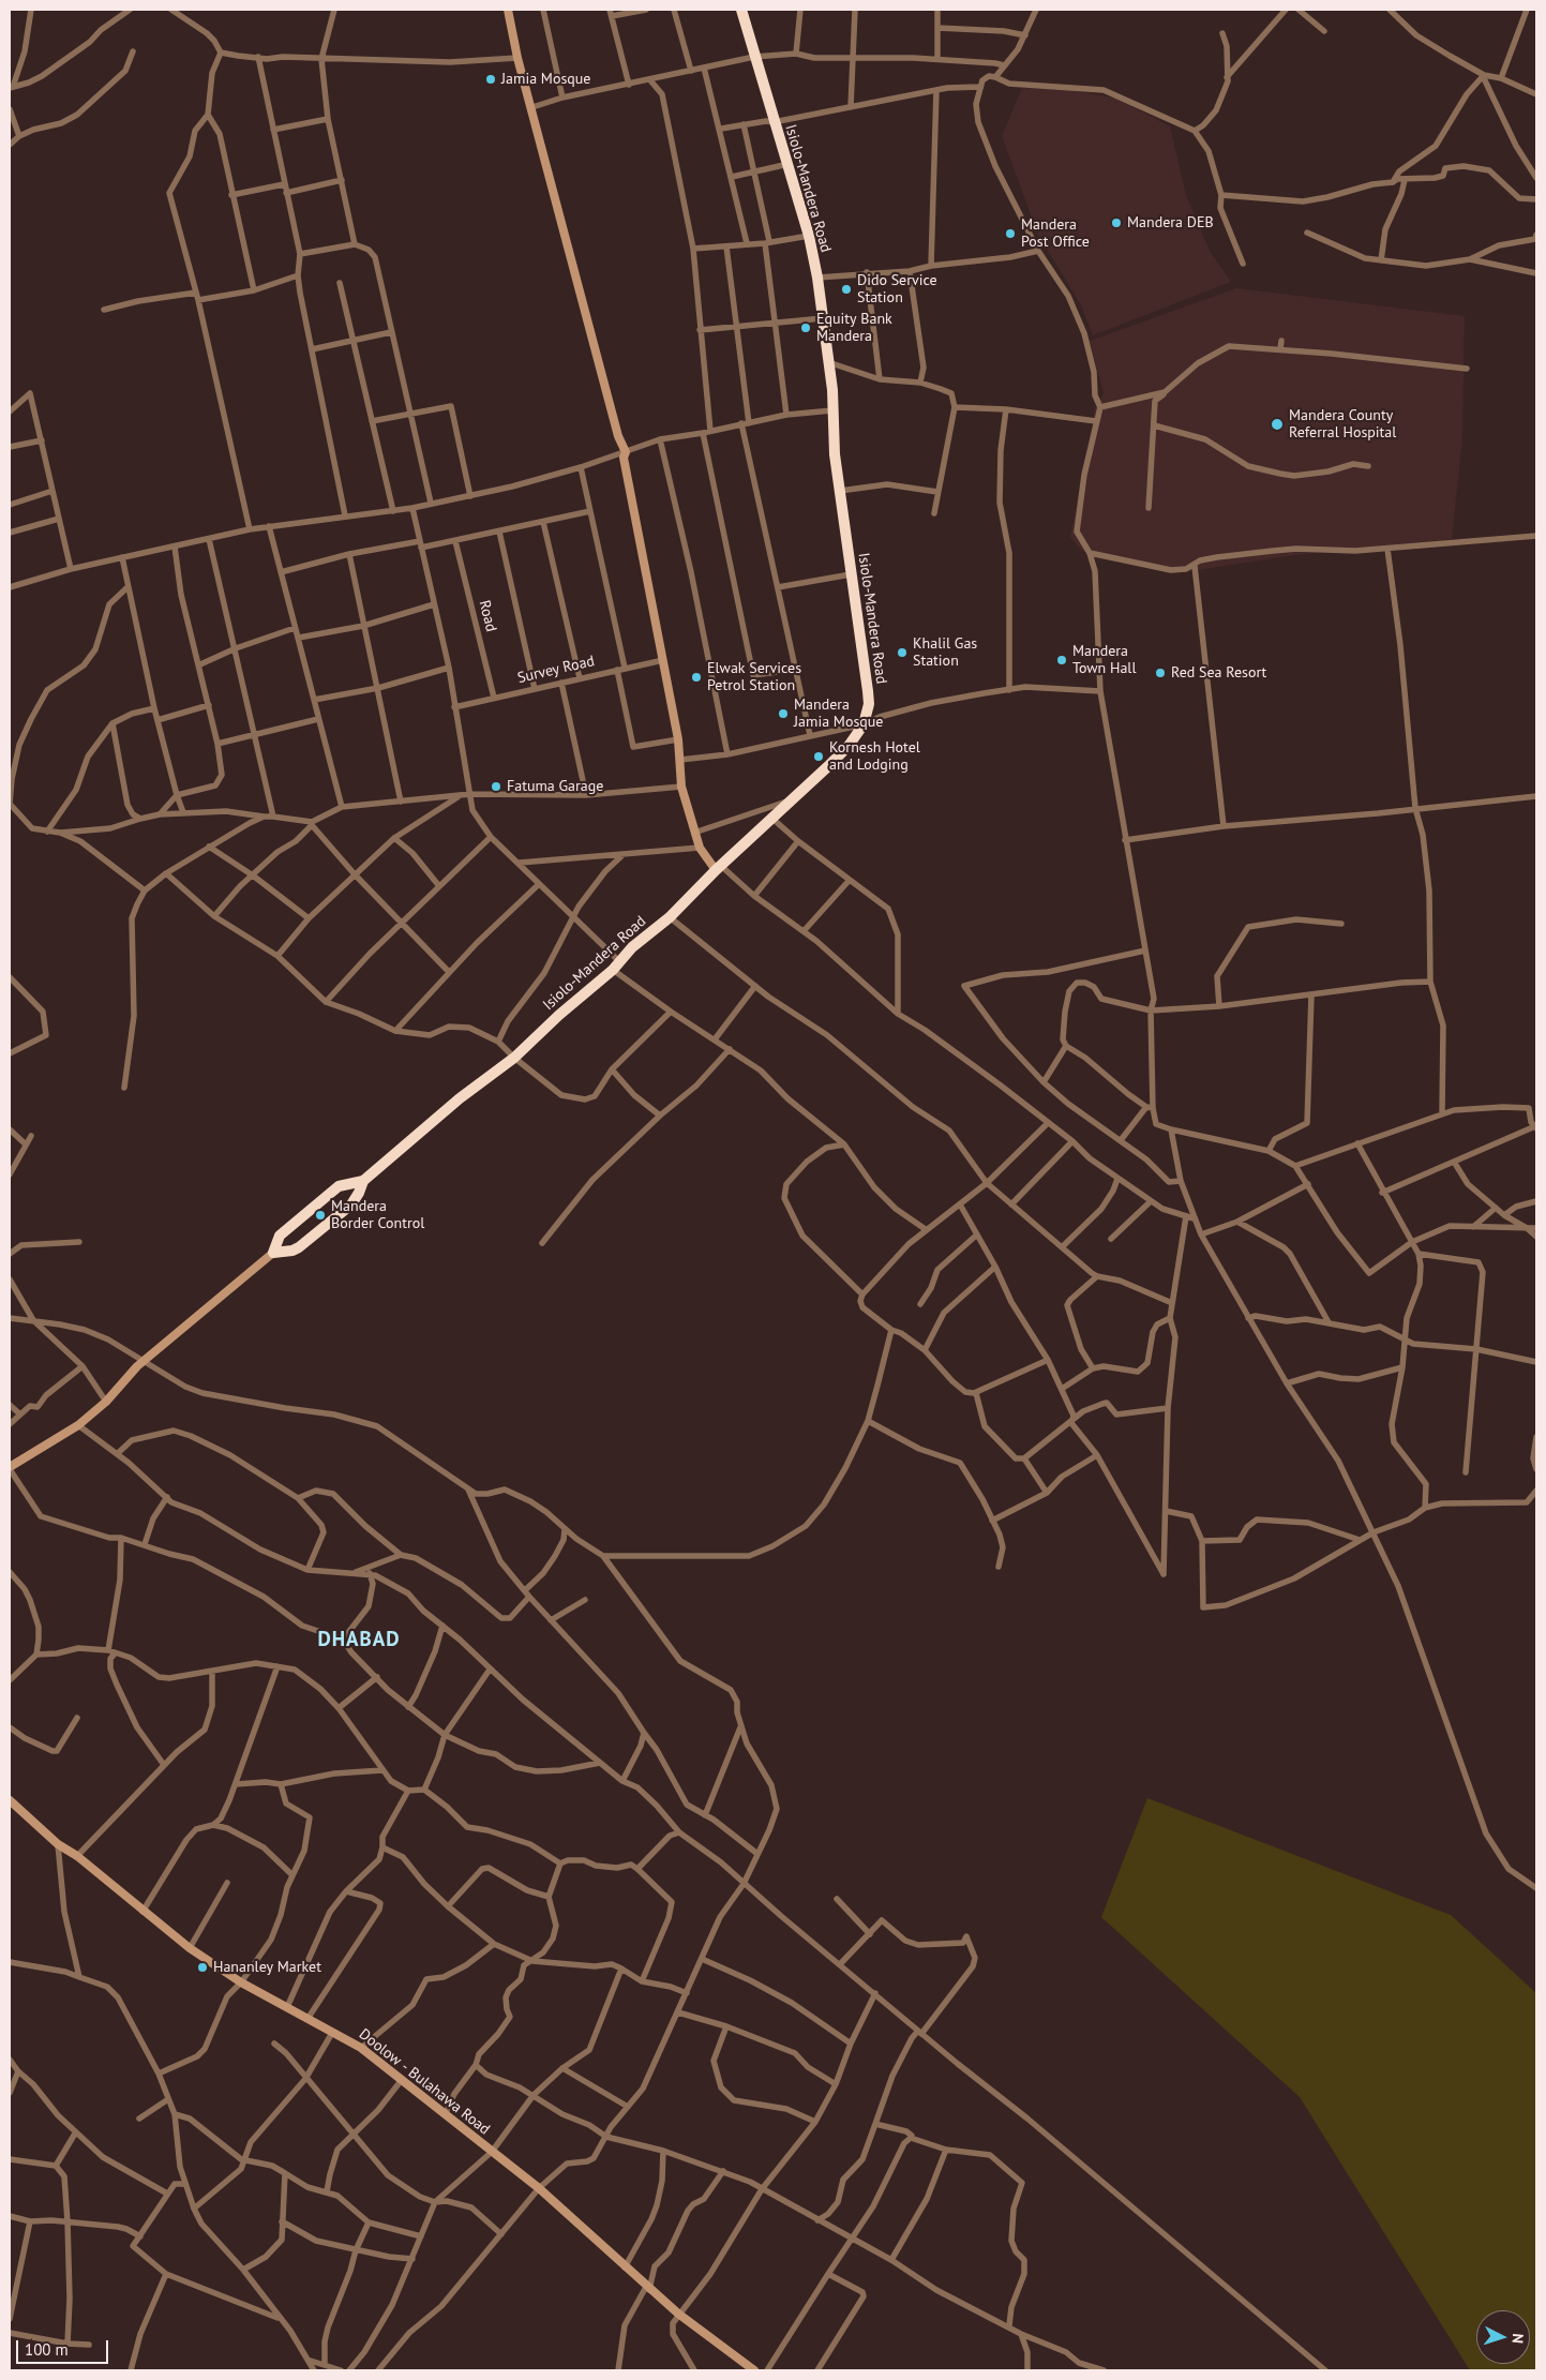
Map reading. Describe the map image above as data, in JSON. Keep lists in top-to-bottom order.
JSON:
{
  "streets": {
    "highway": ["Isiolo-Mandera Road"],
    "main road": ["Doolow - Bulahawa Road"],
    "street": ["Road", "Survey Road"]
  },
  "crossings": [
    ["Road", "Survey Road"]
  ],
  "districts": ["DHABAD"],
  "places": [
    "Jamia Mosque",
    "Mandera DEB",
    "Mandera Post Office",
    "Dido Service Station",
    "Equity Bank Mandera",
    "Mandera County Referral Hospital",
    "Khalil Gas Station",
    "Mandera Town Hall",
    "Red Sea Resort",
    "Elwak Services Petrol Station",
    "Mandera Jamia Mosque",
    "Kornesh Hotel and Lodging",
    "Fatuma Garage",
    "Mandera Border Control",
    "Hananley Market"
  ],
  "scale_bar": "100 m",
  "north": "right"
}
